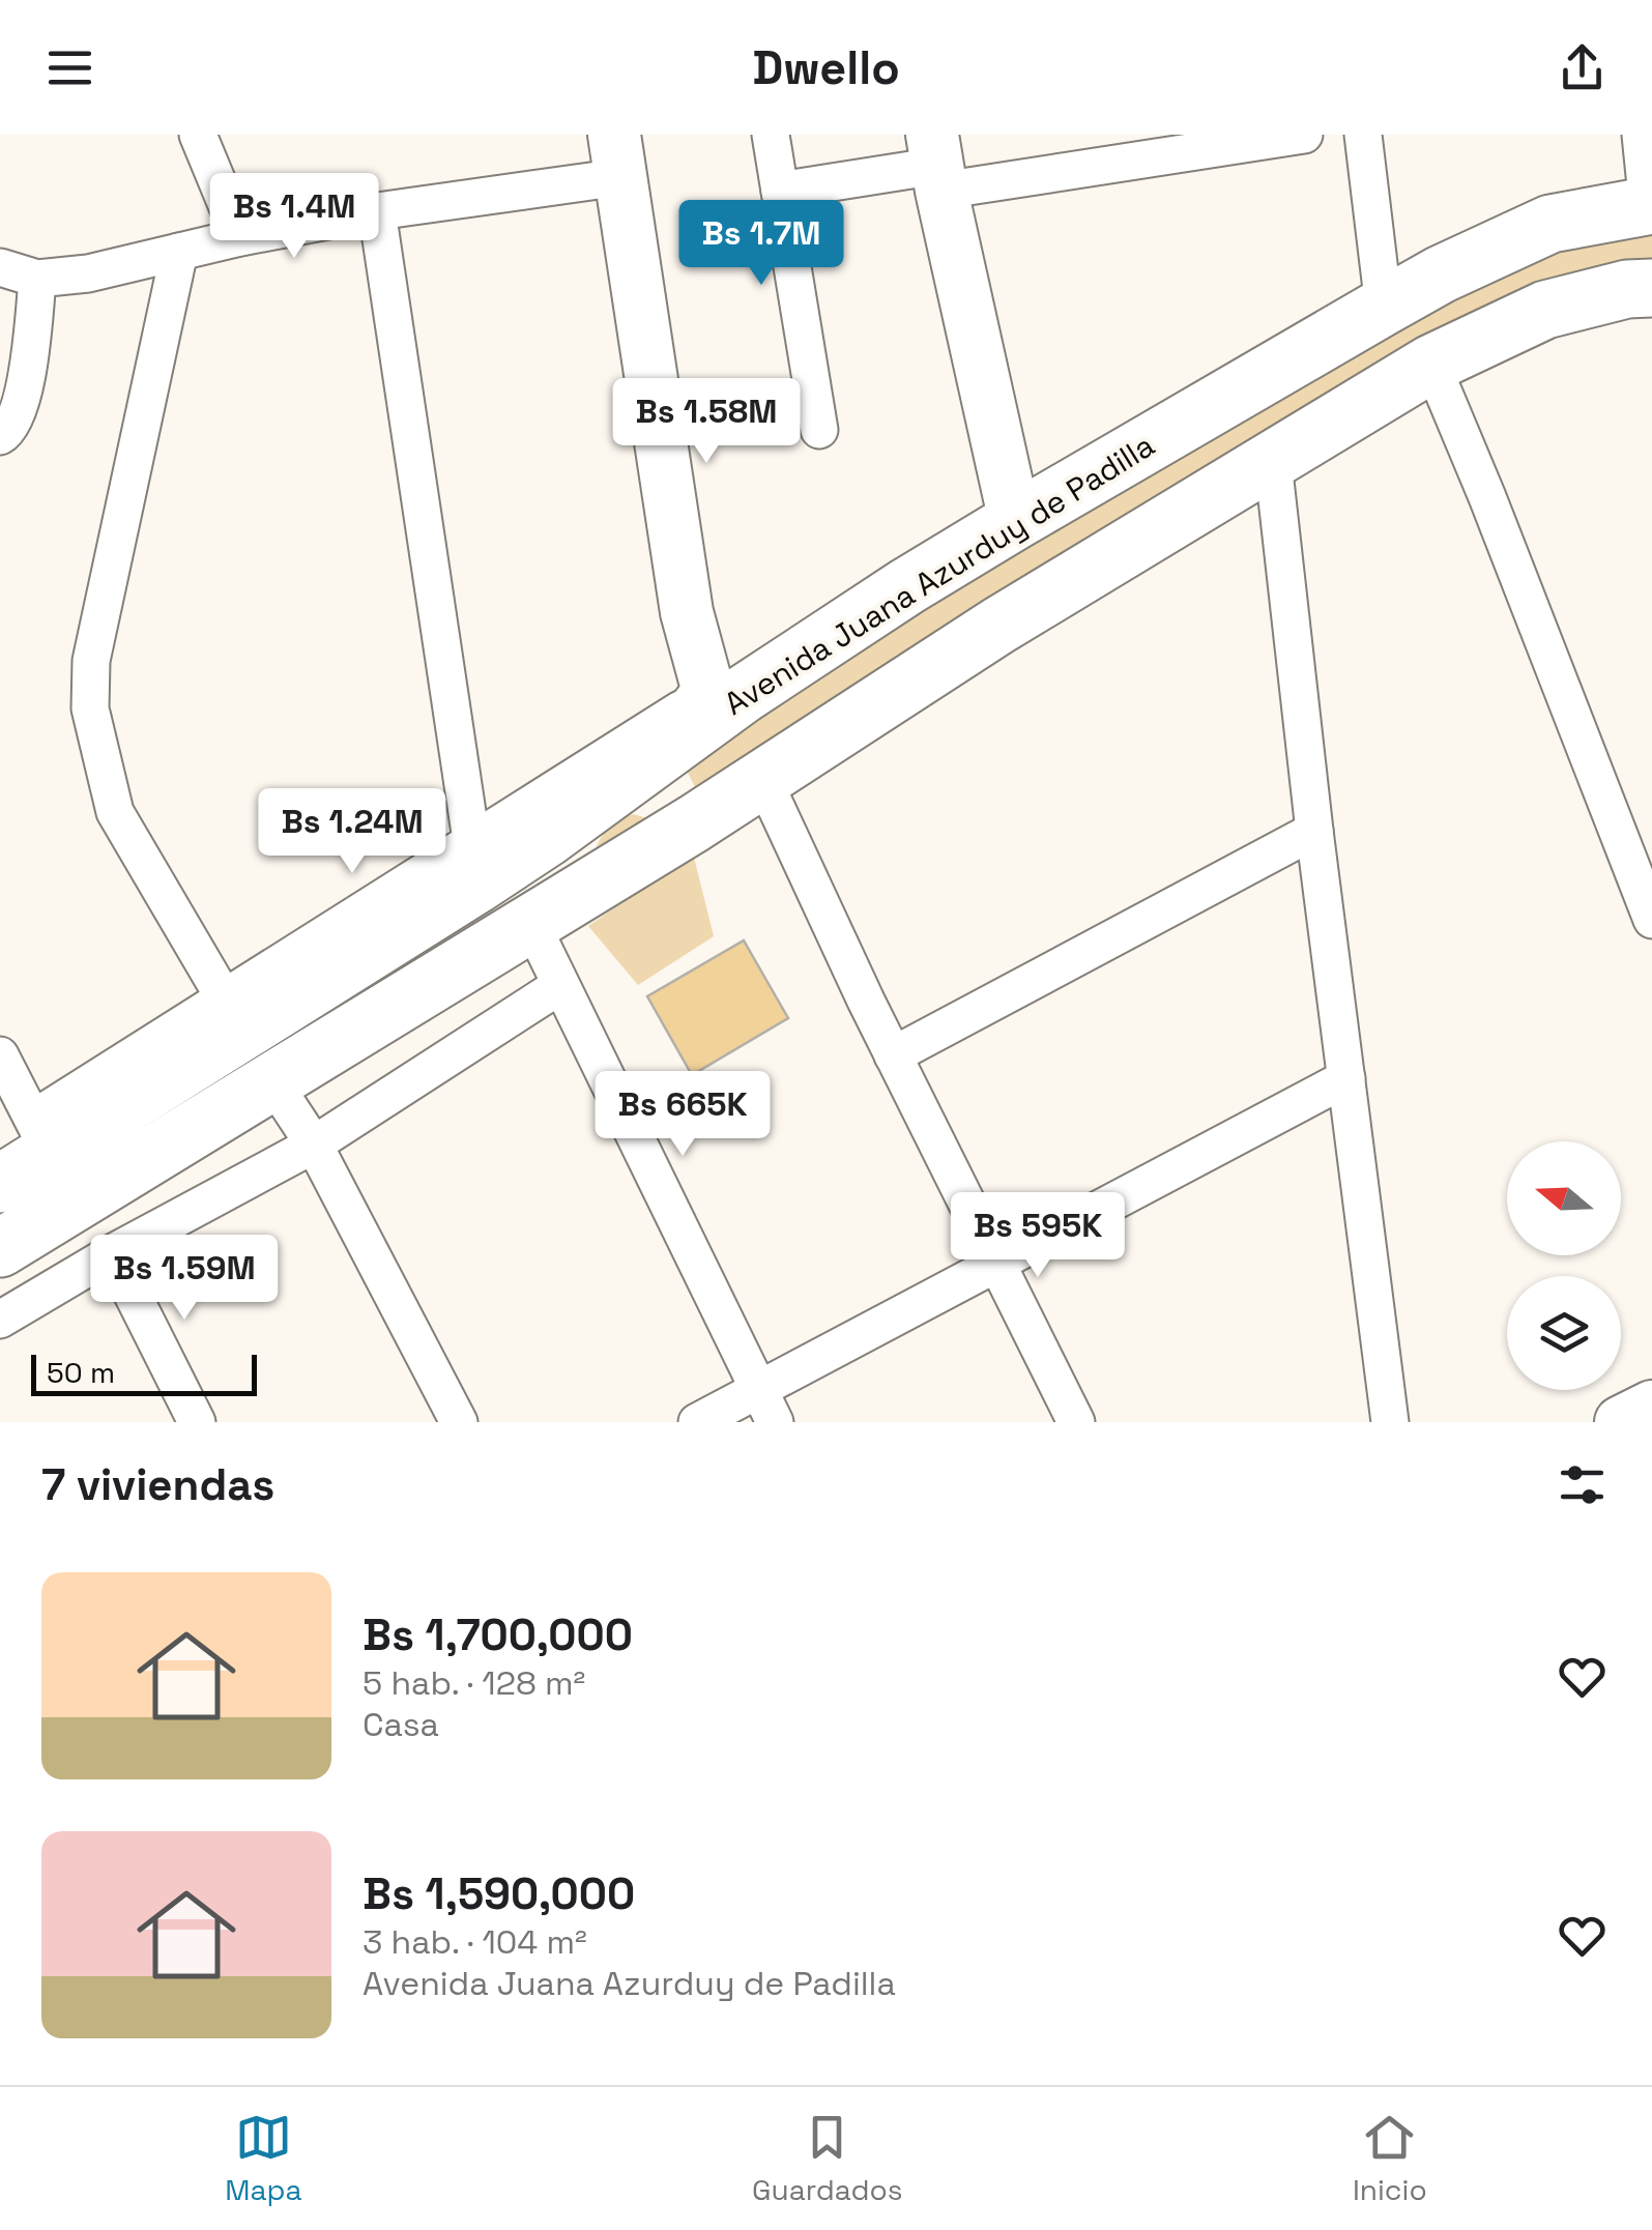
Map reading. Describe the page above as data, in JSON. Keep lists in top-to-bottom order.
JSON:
{
  "streets": {
    "highway": ["Avenida Juana Azurduy de Padilla"]
  },
  "scale_bar": "50 m",
  "north": "left",
  "page": {
    "header": "Dwello",
    "price": [
      "Bs 1.4M",
      "Bs 1.7M",
      "Bs 1.58M",
      "Bs 1.24M",
      "Bs 665K",
      "Bs 595K",
      "Bs 1.59M"
    ],
    "scale": "50 m",
    "heading": "7 viviendas",
    "list": [
      {
        "name": "Bs 1,700,000",
        "note": "5 hab. · 128 m² · Casa"
      },
      {
        "name": "Bs 1,590,000",
        "note": "3 hab. · 104 m² · Avenida Juana Azurduy de Padilla"
      }
    ],
    "tabs": ["Mapa", "Guardados", "Inicio"]
  }
}
